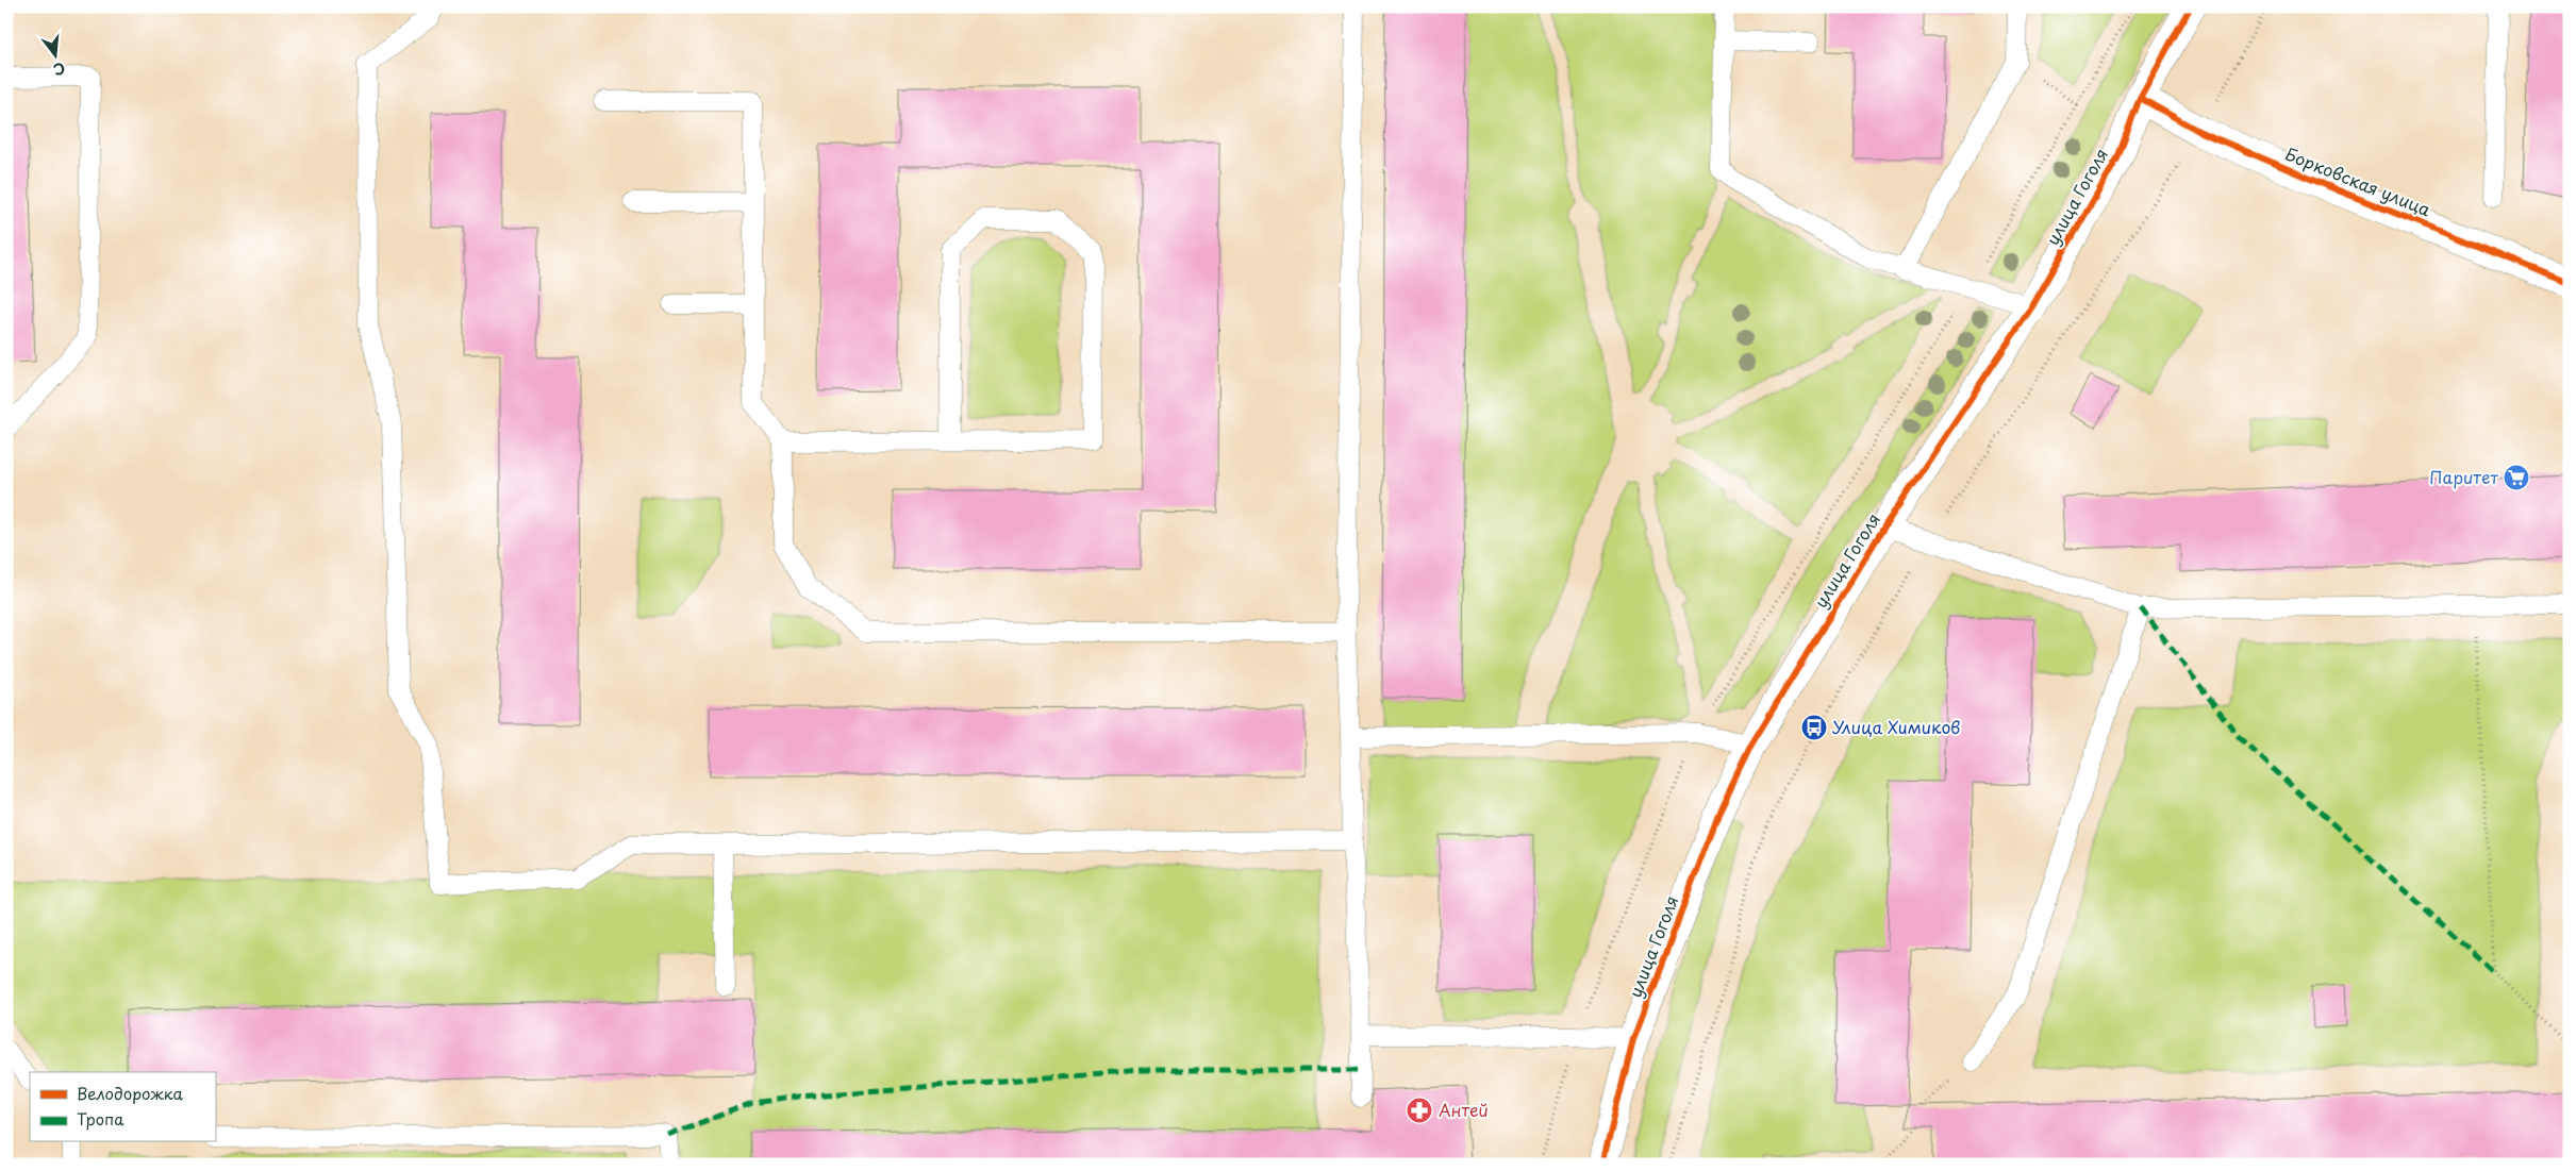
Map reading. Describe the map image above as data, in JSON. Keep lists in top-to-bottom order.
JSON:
{
  "streets": {
    "street": ["Борковская улица", "улица Гоголя"]
  },
  "crossings": [
    ["Борковская улица", "улица Гоголя"]
  ],
  "places": {
    "supermarket": ["Паритет"],
    "bus stop": ["Улица Химиков"],
    "pharmacy": ["Антей"]
  },
  "legend": ["Велодорожка", "Тропа"],
  "north": "bottom"
}
